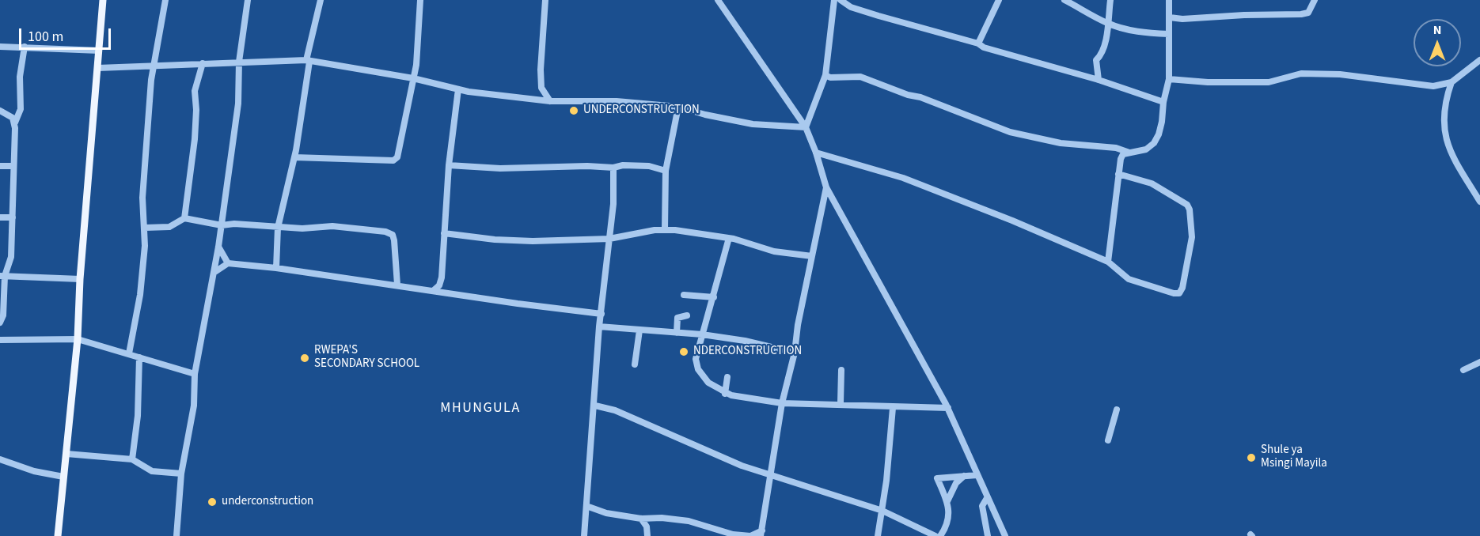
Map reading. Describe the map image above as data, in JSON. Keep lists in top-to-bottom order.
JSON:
{
  "districts": ["MHUNGULA"],
  "places": [
    "UNDERCONSTRUCTION",
    "NDERCONSTRUCTION",
    "RWEPA'S SECONDARY SCHOOL",
    "Shule ya Msingi Mayila",
    "underconstruction"
  ],
  "scale_bar": "100 m",
  "north": "top"
}
